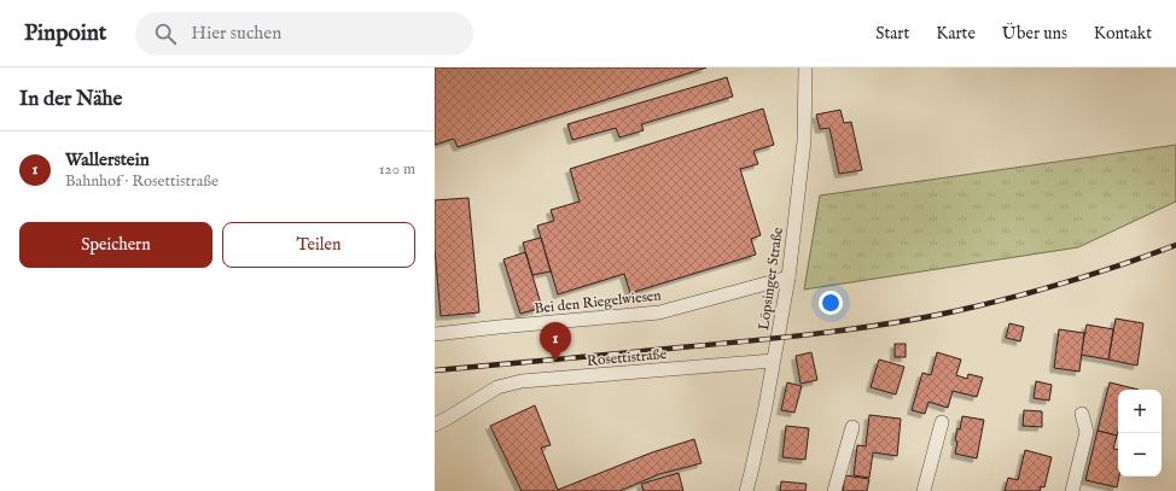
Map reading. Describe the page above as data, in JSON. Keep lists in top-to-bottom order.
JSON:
{
  "streets": {
    "street": ["Löpsinger Straße", "Bei den Riegelwiesen", "Rosettistraße"]
  },
  "crossings": [
    ["Löpsinger Straße", "Bei den Riegelwiesen"],
    ["Löpsinger Straße", "Rosettistraße"]
  ],
  "page": {
    "header": "Pinpoint",
    "search": "Hier suchen",
    "nav": [
      "Start",
      "Karte",
      "Über uns",
      "Kontakt"
    ],
    "heading": "In der Nähe",
    "list": [
      {
        "mark": "1",
        "name": "Wallerstein",
        "note": "Bahnhof · Rosettistraße",
        "value": "120 m"
      }
    ],
    "buttons": ["Speichern", "Teilen"],
    "pins": "1",
    "map_buttons": ["+", "−"]
  }
}
